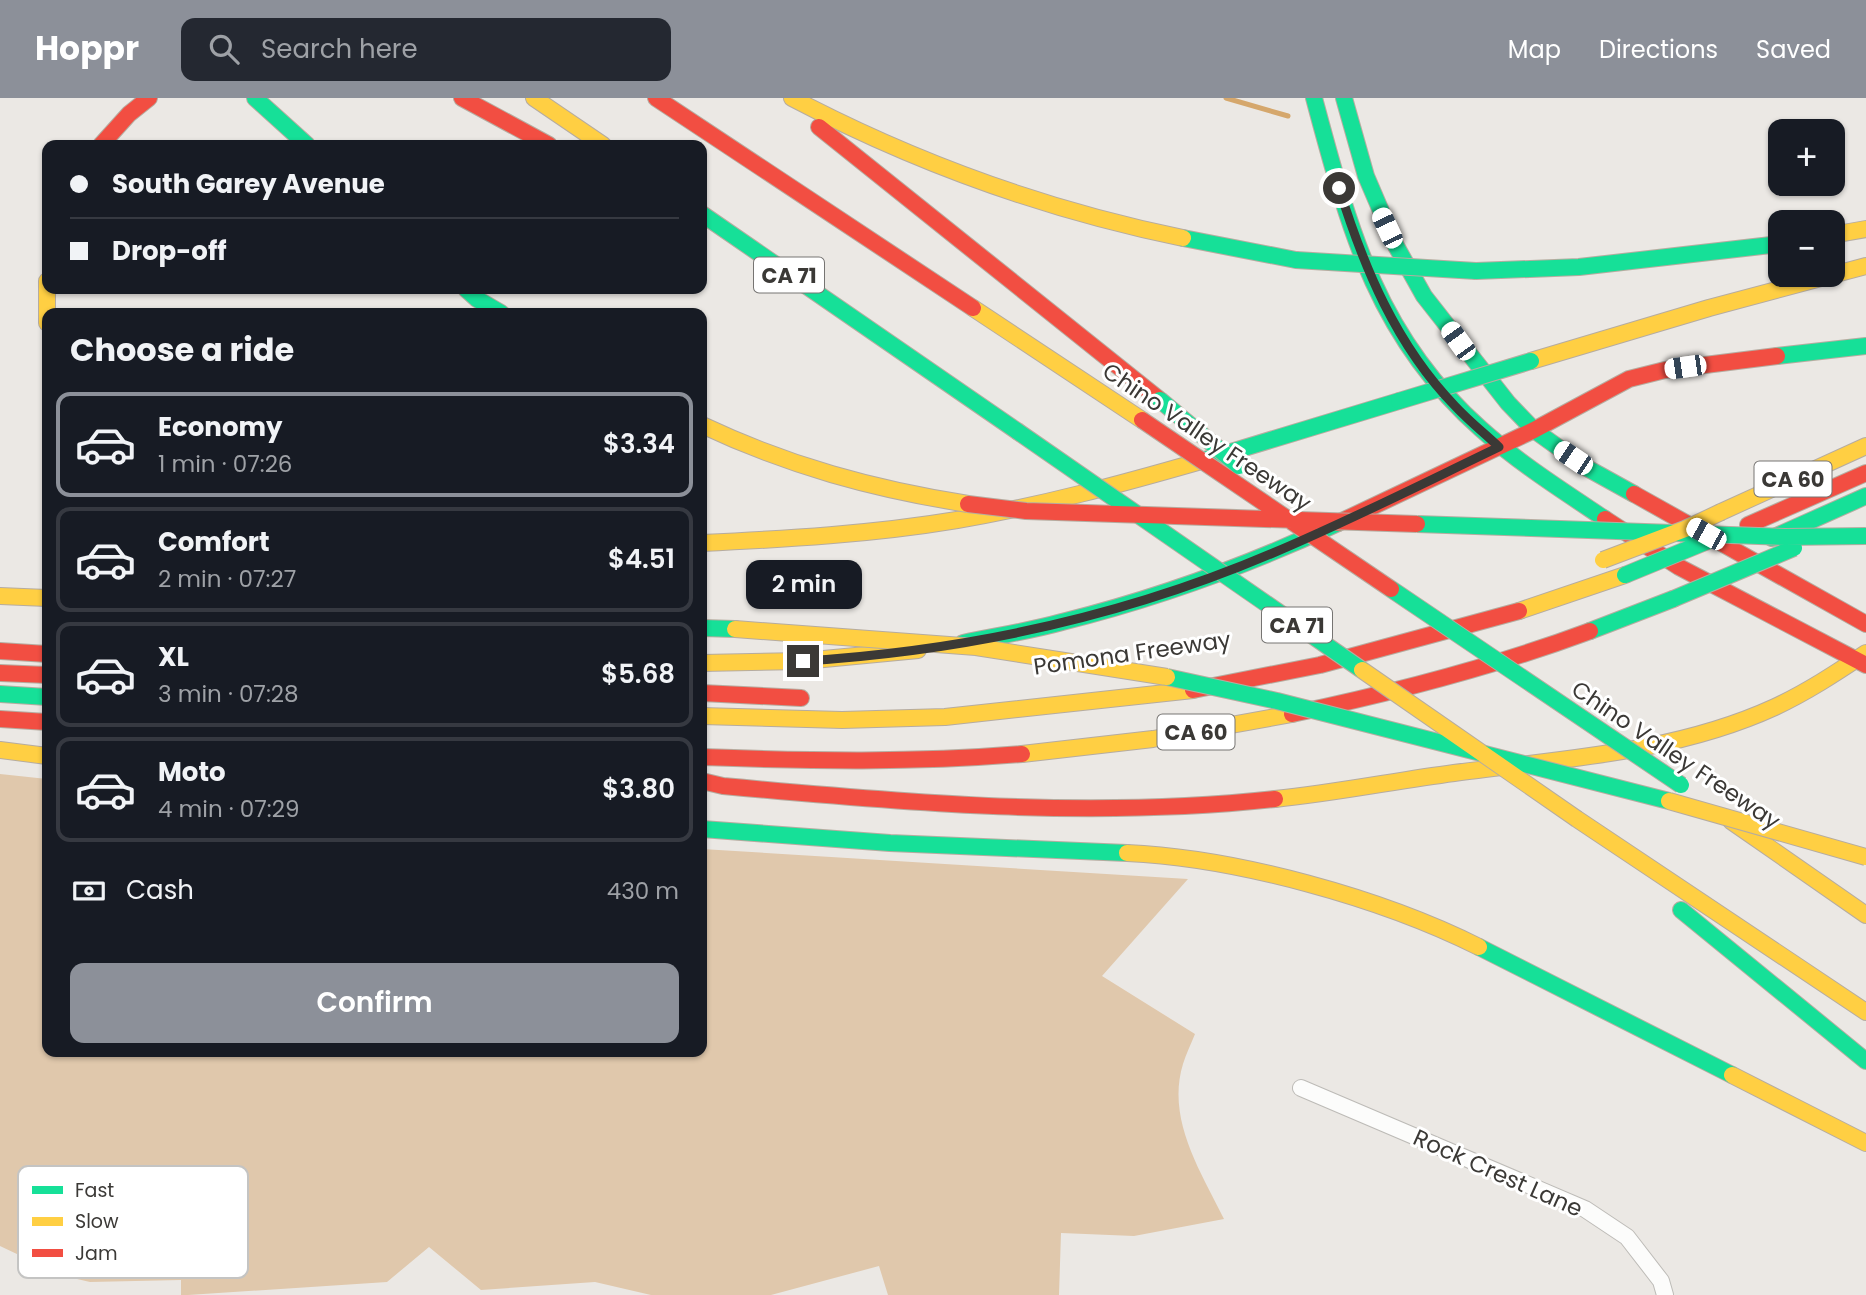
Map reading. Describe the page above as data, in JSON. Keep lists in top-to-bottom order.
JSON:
{
  "streets": {
    "main road": [
      "CA 71",
      "Chino Valley Freeway",
      "CA 60",
      "Pomona Freeway"
    ],
    "street": ["Rock Crest Lane"]
  },
  "legend": ["Fast", "Slow", "Jam"],
  "page": {
    "header": "Hoppr",
    "search": "Search here",
    "nav": ["Map", "Directions", "Saved"],
    "map_buttons": ["+", "−"],
    "banner": ["South Garey Avenue", "Drop-off"],
    "heading": "Choose a ride",
    "list": [
      {
        "name": "Economy",
        "note": "1 min · 07:26",
        "value": "$3.34"
      },
      {
        "name": "Comfort",
        "note": "2 min · 07:27",
        "value": "$4.51"
      },
      {
        "name": "XL",
        "note": "3 min · 07:28",
        "value": "$5.68"
      },
      {
        "name": "Moto",
        "note": "4 min · 07:29",
        "value": "$3.80"
      }
    ],
    "bubble": "2 min",
    "pay": ["Cash", "430 m"],
    "buttons": "Confirm"
  }
}
